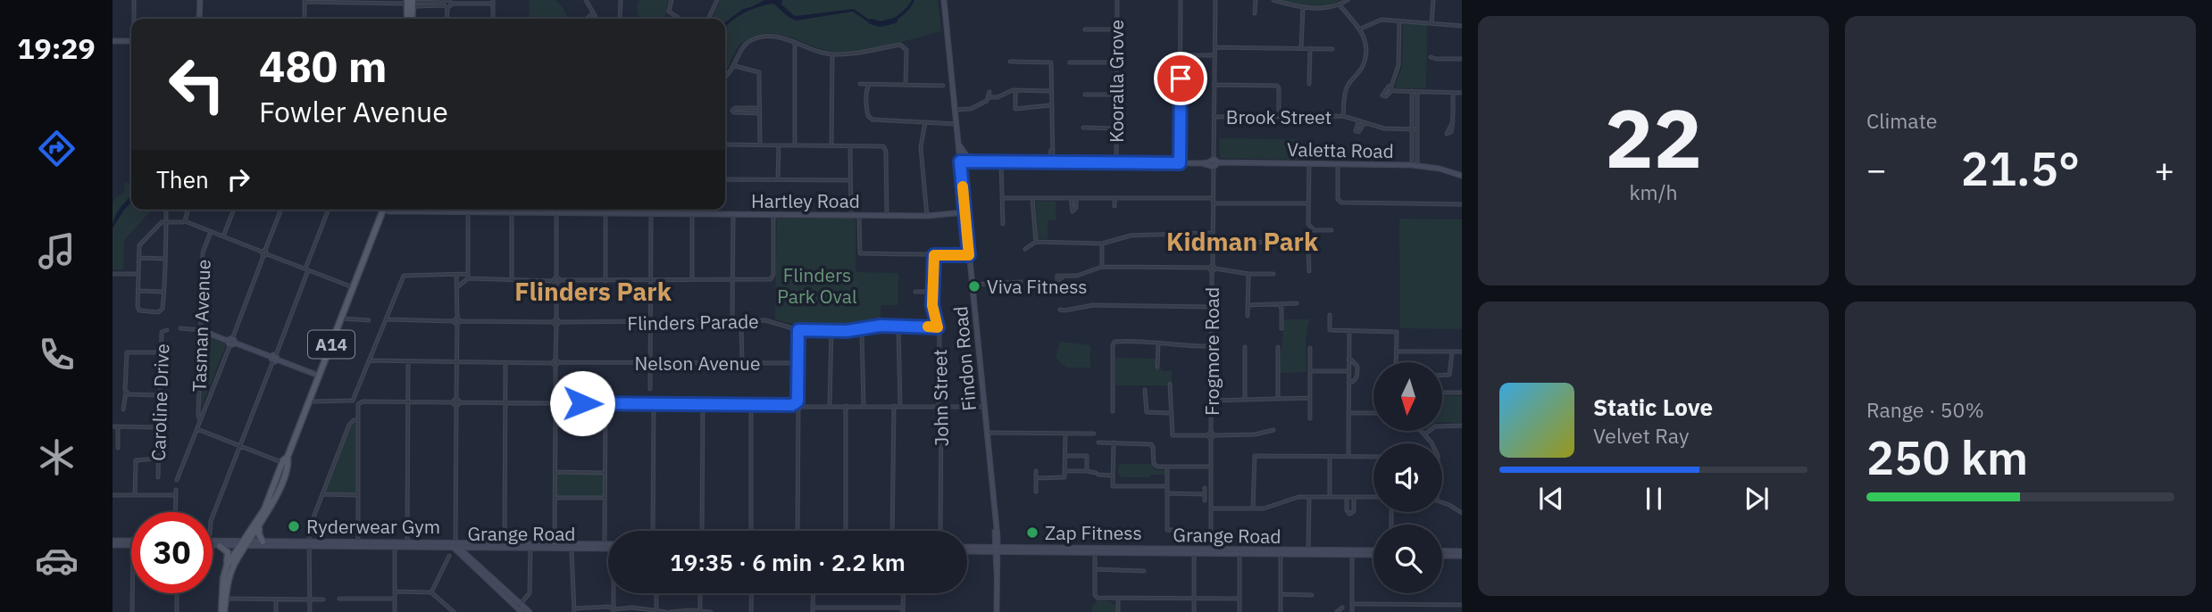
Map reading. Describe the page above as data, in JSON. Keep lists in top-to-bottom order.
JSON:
{
  "streets": {
    "main road": [
      "Valetta Road",
      "Hartley Road",
      "A14",
      "Findon Road",
      "Grange Road"
    ],
    "street": [
      "Kooralla Grove",
      "Brook Street",
      "Flinders Parade",
      "Tasman Avenue",
      "Frogmore Road",
      "Nelson Avenue",
      "John Street",
      "Caroline Drive"
    ]
  },
  "crossings": [
    ["Brook Street", "Frogmore Road"],
    ["Valetta Road", "Frogmore Road"],
    ["Hartley Road", "Findon Road"],
    ["Flinders Parade", "John Street"],
    ["A14", "Grange Road"],
    ["Frogmore Road", "Grange Road"],
    ["Findon Road", "Grange Road"]
  ],
  "districts": ["Kidman Park", "Flinders Park"],
  "parks": ["Flinders Park Oval"],
  "places": ["Viva Fitness", "Ryderwear Gym", "Zap Fitness"],
  "north": "bottom",
  "page": {
    "tabs": "19:29",
    "tile": [
      ["22", "km/h"],
      "Climate",
      ["Range · 50%", "250 km"]
    ],
    "turn": ["480 m", "Fowler Avenue"],
    "heat": ["−", "21.5°", "+"],
    "then": "Then",
    "song": ["Static Love", "Velvet Ray"],
    "limit": "30",
    "trip": "19:35 · 6 min · 2.2 km"
  }
}
